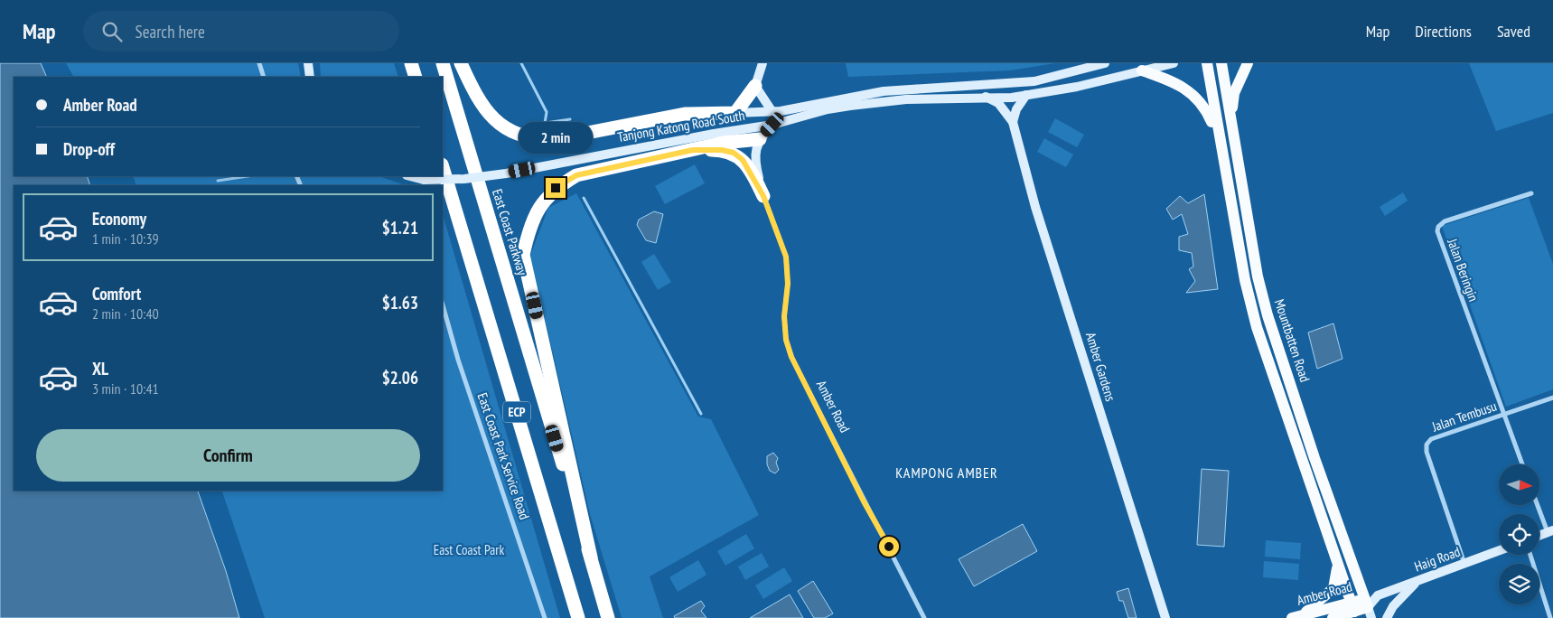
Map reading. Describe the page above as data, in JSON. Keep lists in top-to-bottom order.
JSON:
{
  "streets": {
    "highway": ["East Coast Parkway", "ECP"],
    "main road": [
      "Tanjong Katong Road South",
      "Mountbatten Road",
      "Amber Gardens",
      "Amber Road",
      "Haig Road"
    ],
    "street": ["Jalan Beringin", "Jalan Tembusu", "East Coast Park Service Road"]
  },
  "crossings": [
    ["East Coast Parkway", "ECP"],
    ["Jalan Beringin", "Jalan Tembusu"],
    ["Mountbatten Road", "Amber Road"],
    ["Mountbatten Road", "Haig Road"],
    ["Amber Road", "Haig Road"],
    ["Jalan Tembusu", "Haig Road"]
  ],
  "districts": ["KAMPONG AMBER"],
  "parks": ["East Coast Park"],
  "north": "right",
  "page": {
    "header": "Map",
    "search": "Search here",
    "nav": ["Map", "Directions", "Saved"],
    "banner": ["Amber Road", "Drop-off"],
    "bubble": "2 min",
    "list": [
      {
        "name": "Economy",
        "note": "1 min · 10:39",
        "value": "$1.21"
      },
      {
        "name": "Comfort",
        "note": "2 min · 10:40",
        "value": "$1.63"
      },
      {
        "name": "XL",
        "note": "3 min · 10:41",
        "value": "$2.06"
      }
    ],
    "buttons": "Confirm"
  }
}
